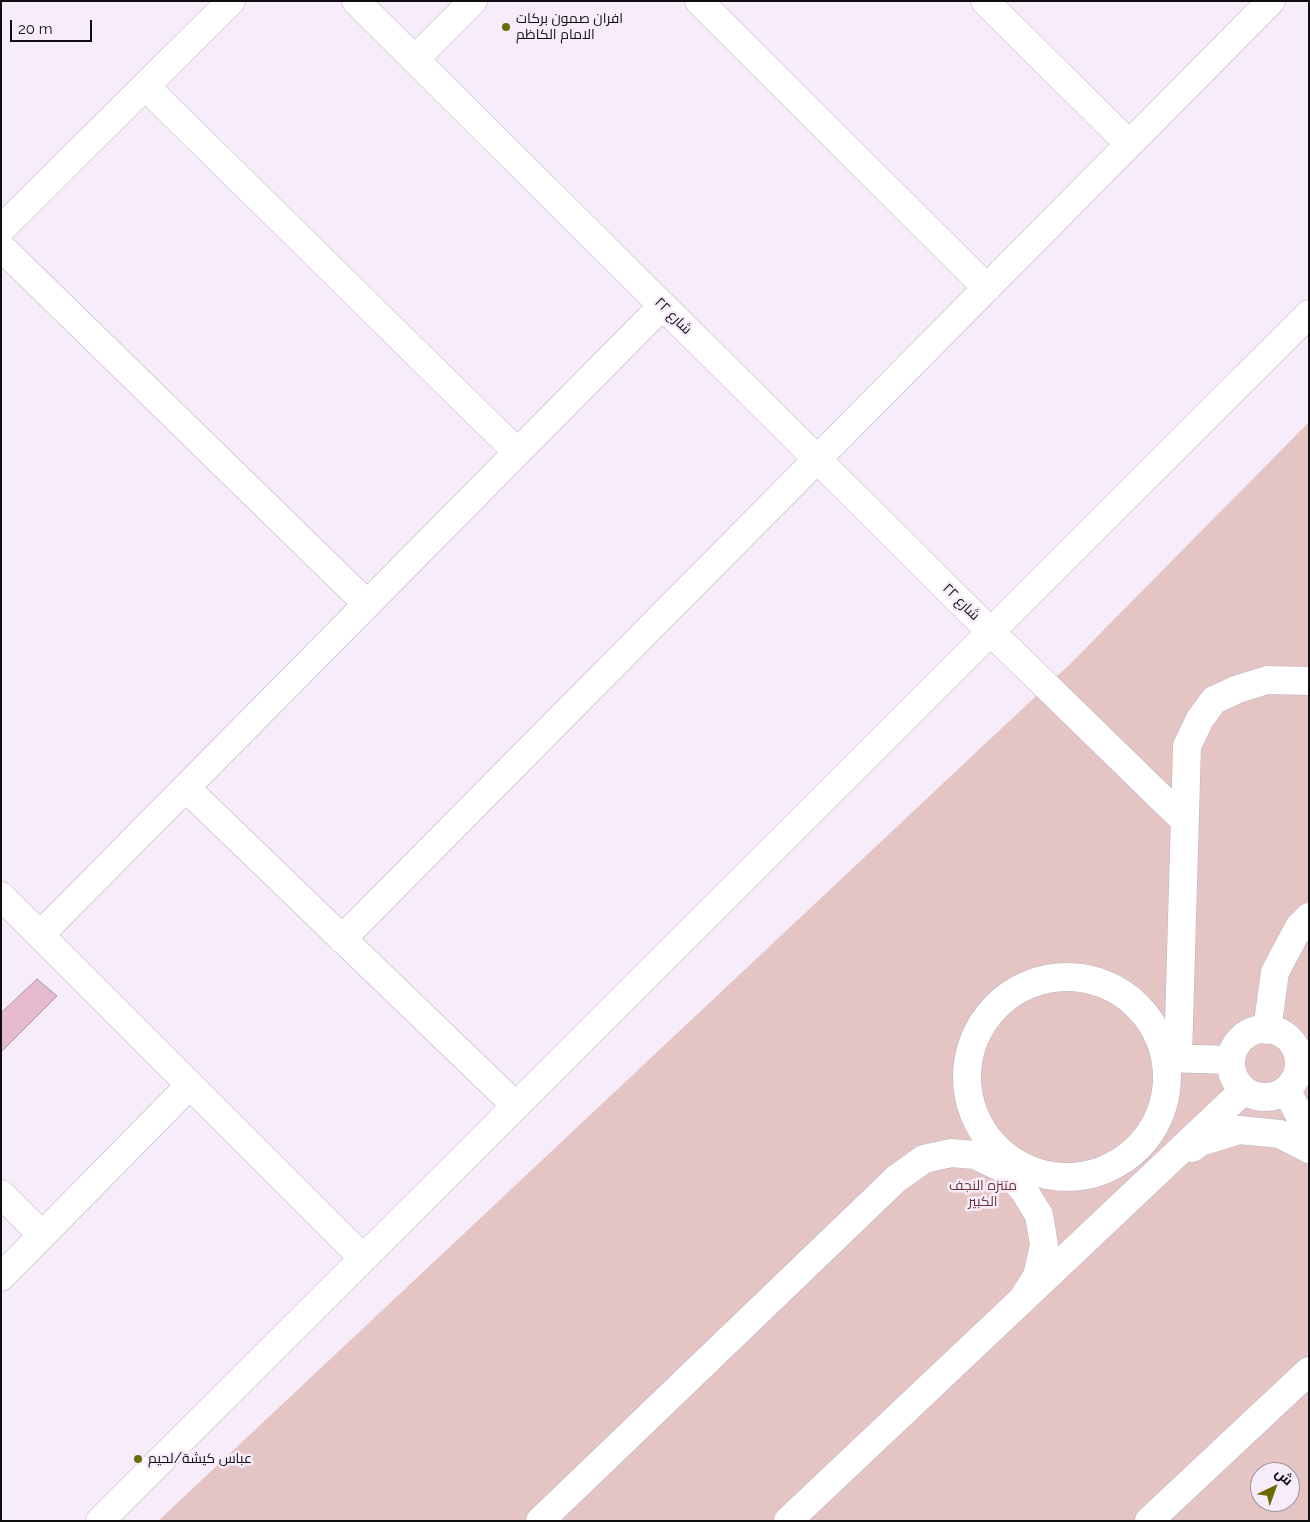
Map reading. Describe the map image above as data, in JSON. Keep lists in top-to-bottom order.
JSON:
{
  "streets": {
    "street": ["شارع ٢٢"]
  },
  "parks": ["متنزه النجف الكبير"],
  "places": ["افران صمون بركات الامام الكاظم", "عباس كيشة/لحيم"],
  "scale_bar": "20 m",
  "north": "top right"
}
